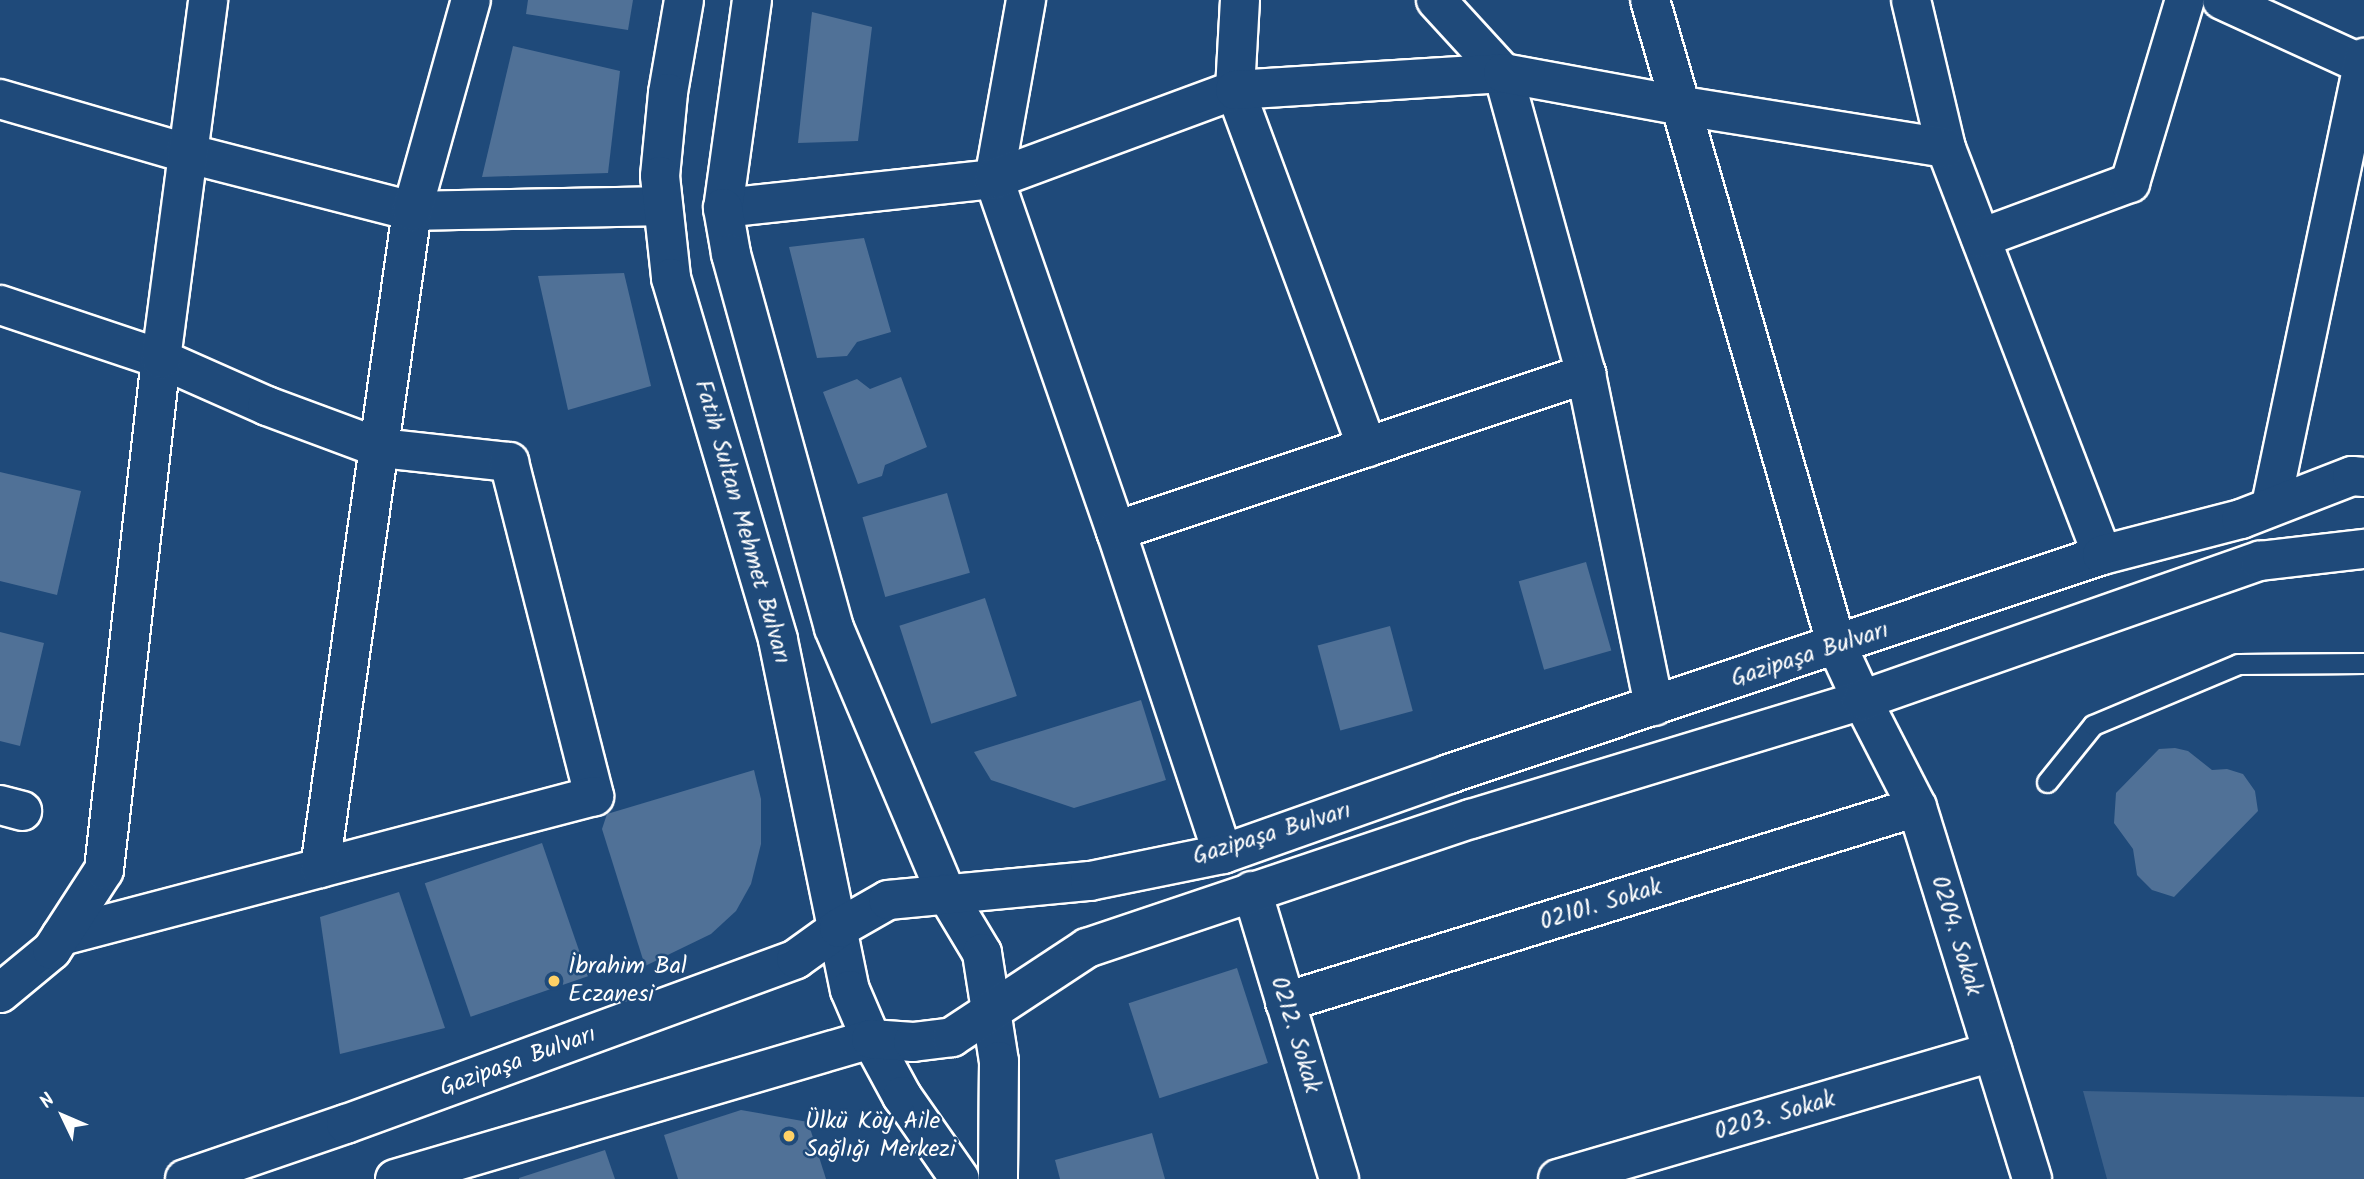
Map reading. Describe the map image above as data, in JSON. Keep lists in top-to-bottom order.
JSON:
{
  "streets": {
    "street": [
      "Fatih Sultan Mehmet Bulvarı",
      "Gazipaşa Bulvarı",
      "02101. Sokak",
      "0204. Sokak",
      "0212. Sokak",
      "0203. Sokak"
    ]
  },
  "crossings": [
    ["Fatih Sultan Mehmet Bulvarı", "Gazipaşa Bulvarı"],
    ["Gazipaşa Bulvarı", "0204. Sokak"],
    ["Gazipaşa Bulvarı", "0212. Sokak"],
    ["02101. Sokak", "0204. Sokak"],
    ["02101. Sokak", "0212. Sokak"],
    ["0204. Sokak", "0203. Sokak"]
  ],
  "places": ["İbrahim Bal Eczanesi", "Ülkü Köy Aile Sağlığı Merkezi"],
  "north": "top left"
}
